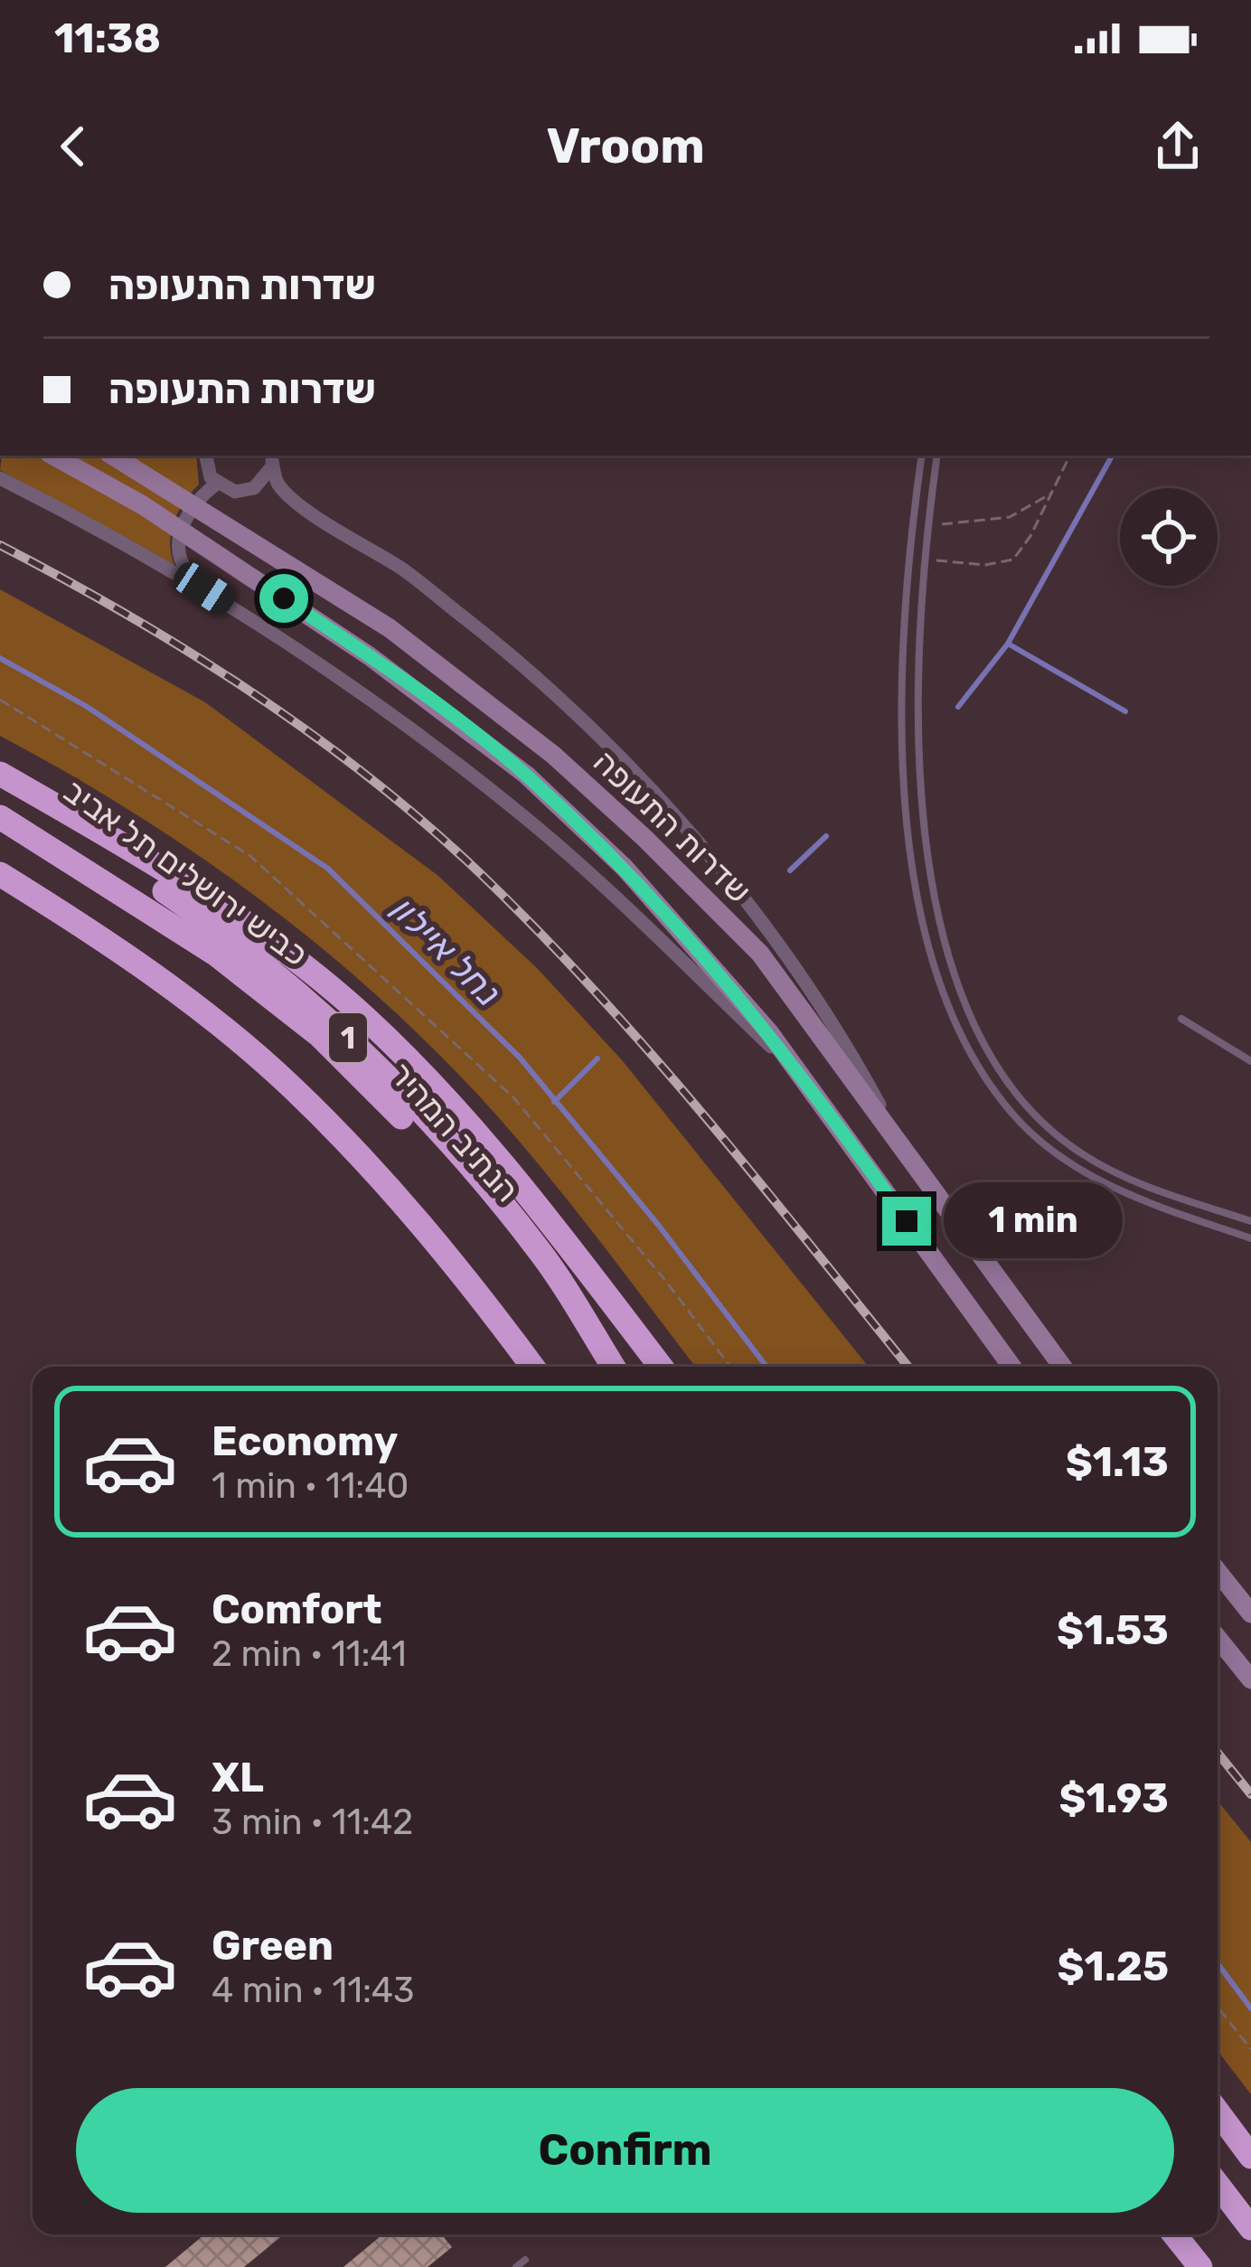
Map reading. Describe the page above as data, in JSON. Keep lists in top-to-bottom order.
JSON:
{
  "streets": {
    "highway": ["כביש ירושלים תל אביב", "1", "הנתיב המהיר"],
    "main road": ["שדרות התעופה"]
  },
  "water": ["נחל איילון"],
  "page": {
    "status": "11:38",
    "header": "Vroom",
    "banner": ["שדרות התעופה", "שדרות התעופה"],
    "bubble": "1 min",
    "list": [
      {
        "name": "Economy",
        "note": "1 min · 11:40",
        "value": "$1.13"
      },
      {
        "name": "Comfort",
        "note": "2 min · 11:41",
        "value": "$1.53"
      },
      {
        "name": "XL",
        "note": "3 min · 11:42",
        "value": "$1.93"
      },
      {
        "name": "Green",
        "note": "4 min · 11:43",
        "value": "$1.25"
      }
    ],
    "buttons": "Confirm"
  }
}
